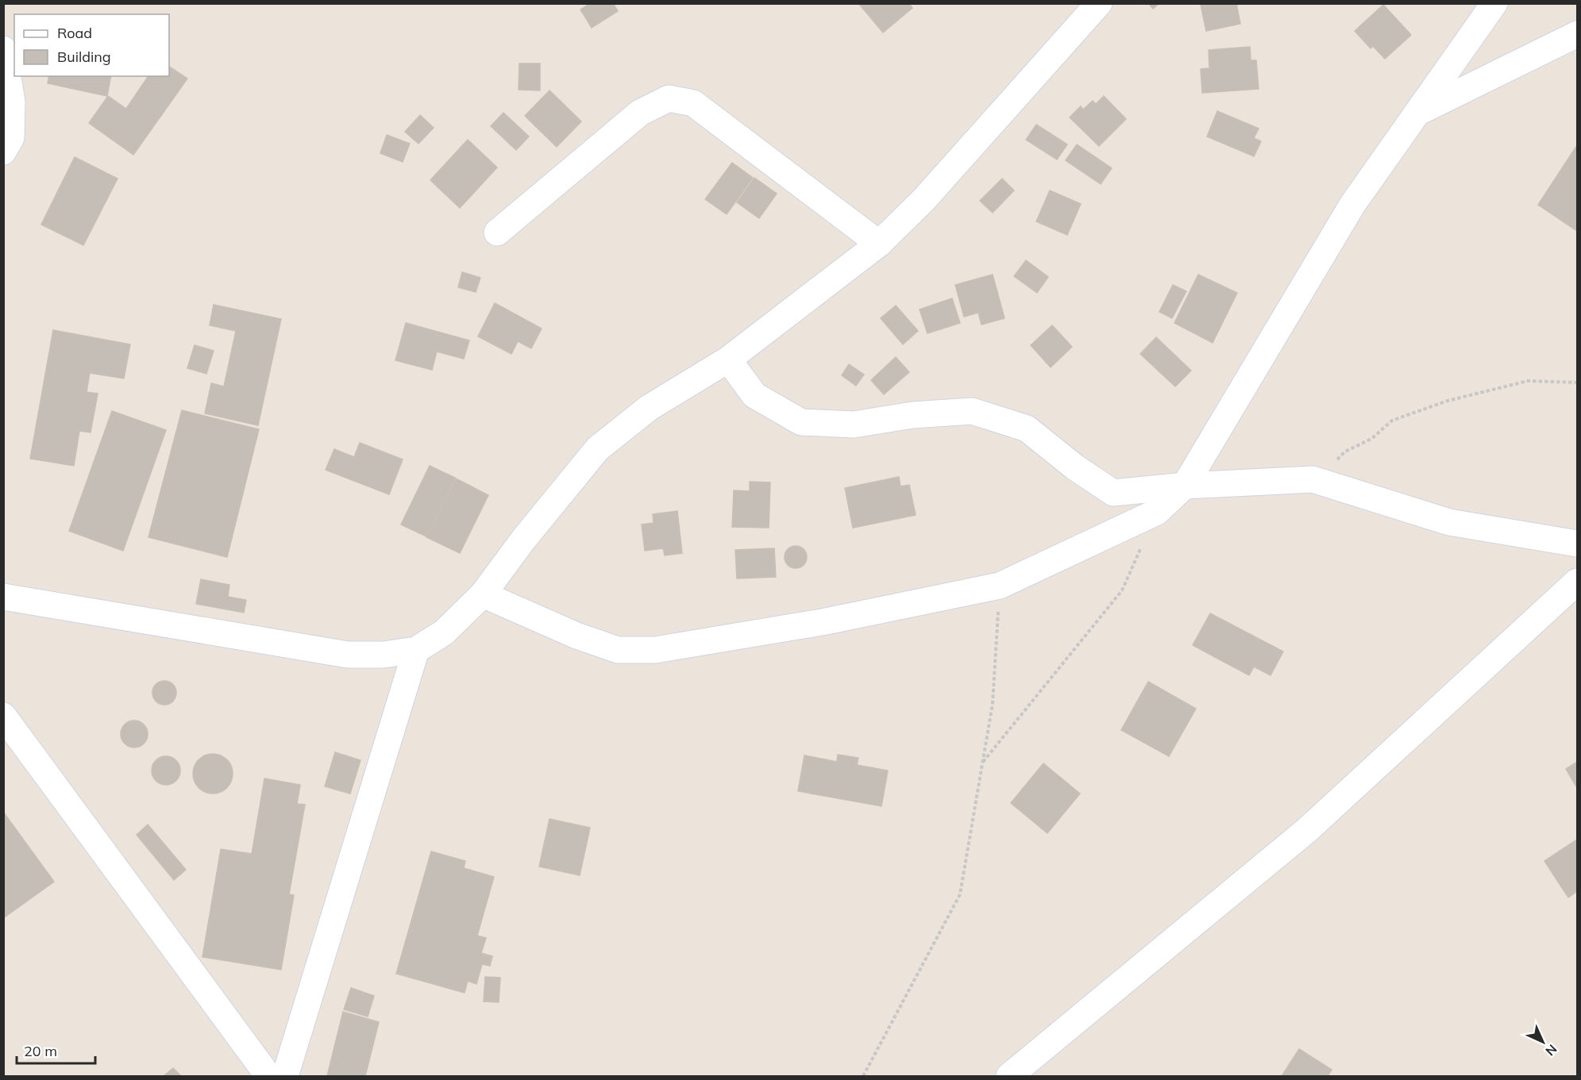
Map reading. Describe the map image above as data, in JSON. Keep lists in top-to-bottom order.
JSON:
{
  "legend": ["Road", "Building"],
  "scale_bar": "20 m",
  "north": "bottom right"
}
